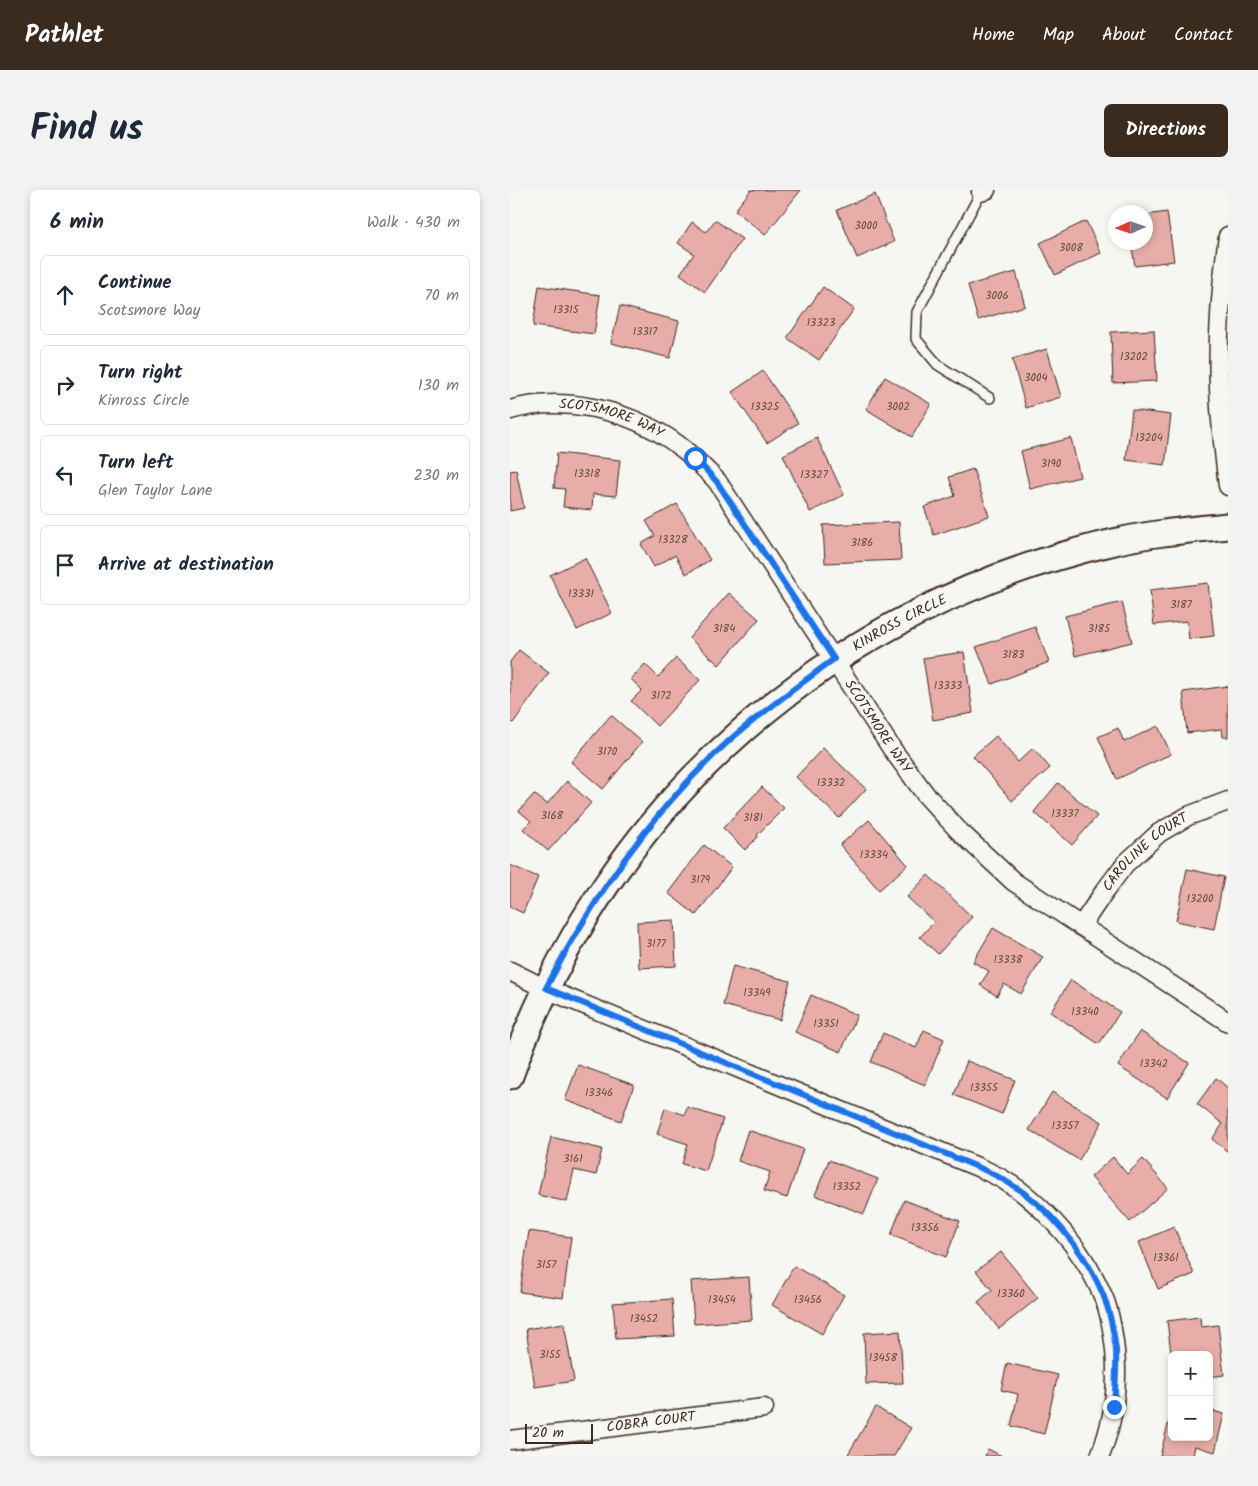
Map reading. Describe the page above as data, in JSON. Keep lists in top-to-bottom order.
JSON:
{
  "streets": {
    "street": [
      "SCOTSMORE WAY",
      "KINROSS CIRCLE",
      "CAROLINE COURT",
      "COBRA COURT"
    ]
  },
  "crossings": [
    ["SCOTSMORE WAY", "KINROSS CIRCLE"],
    ["SCOTSMORE WAY", "CAROLINE COURT"]
  ],
  "house_numbers": [
    "3000",
    "3008",
    "3006",
    "13315",
    "13323",
    "13317",
    "13202",
    "3004",
    "13325",
    "3002",
    "13204",
    "3190",
    "13318",
    "13327",
    "13328",
    "3186",
    "13331",
    "3187",
    "3184",
    "3185",
    "3183",
    "13333",
    "3172",
    "3170",
    "13332",
    "13337",
    "3168",
    "3181",
    "13334",
    "3179",
    "13200",
    "3177",
    "13338",
    "13349",
    "13340",
    "13351",
    "13342",
    "13355",
    "13346",
    "13357",
    "3161",
    "13352",
    "13356",
    "13361",
    "3157",
    "13360",
    "13454",
    "13456",
    "13452",
    "3155",
    "13458"
  ],
  "scale_bar": "20 m",
  "north": "left",
  "page": {
    "header": "Pathlet",
    "nav": [
      "Home",
      "Map",
      "About",
      "Contact"
    ],
    "title": "Find us",
    "buttons": "Directions",
    "heading": ["6 min", "Walk · 430 m"],
    "list": [
      ["Continue", "Scotsmore Way", "70 m"],
      ["Turn right", "Kinross Circle", "130 m"],
      ["Turn left", "Glen Taylor Lane", "230 m"],
      "Arrive at destination"
    ],
    "map_buttons": ["+", "−"],
    "scale": "20 m"
  }
}
